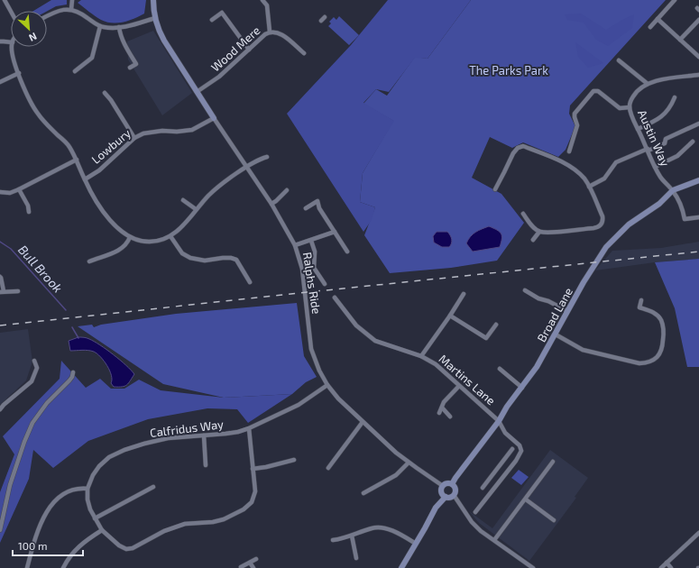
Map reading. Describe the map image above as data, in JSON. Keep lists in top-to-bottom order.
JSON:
{
  "streets": {
    "street": [
      "Wood Mere",
      "Austin Way",
      "Lowbury",
      "Ralphs Ride",
      "Broad Lane",
      "Martins Lane",
      "Calfridus Way"
    ]
  },
  "crossings": [
    ["Wood Mere", "Ralphs Ride"],
    ["Austin Way", "Broad Lane"],
    ["Lowbury", "Ralphs Ride"],
    ["Ralphs Ride", "Broad Lane"],
    ["Ralphs Ride", "Calfridus Way"],
    ["Broad Lane", "Martins Lane"]
  ],
  "water": ["Bull Brook"],
  "parks": ["The Parks Park"],
  "scale_bar": "100 m",
  "north": "bottom right"
}
